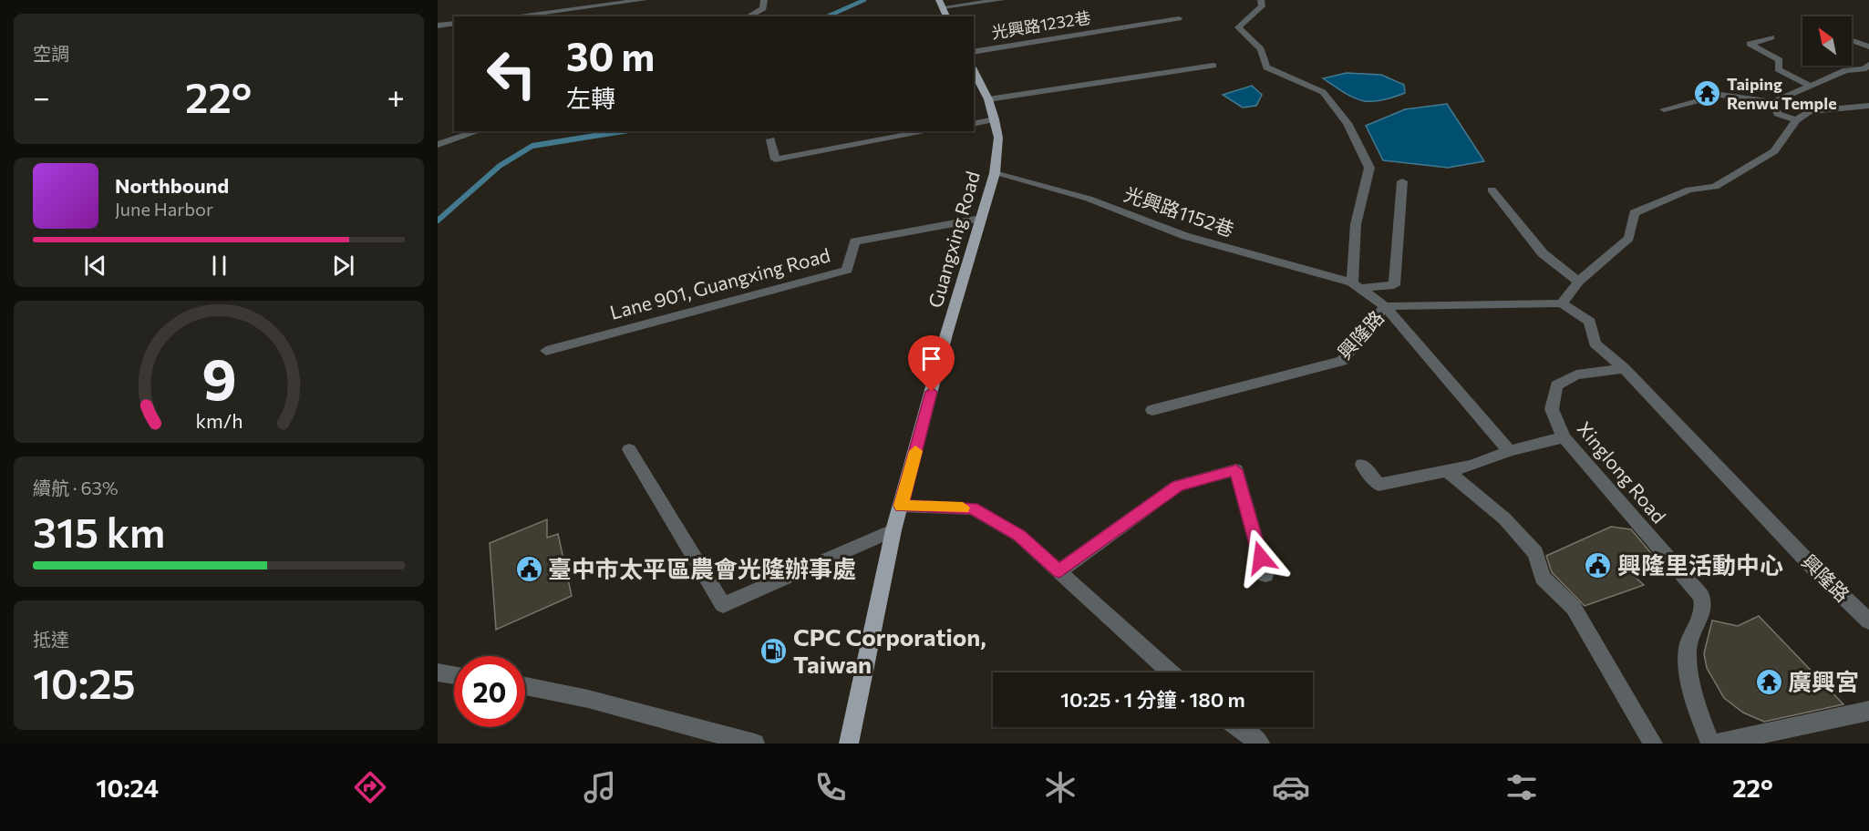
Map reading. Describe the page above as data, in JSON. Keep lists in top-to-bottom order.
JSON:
{
  "streets": {
    "main road": ["Guangxing Road"],
    "street": [
      "光興路1232巷",
      "光興路1152巷",
      "Lane 901, Guangxing Road",
      "興隆路",
      "Xinglong Road"
    ]
  },
  "crossings": [
    ["光興路1152巷", "Guangxing Road"],
    ["Guangxing Road", "Lane 901, Guangxing Road"],
    ["興隆路", "Xinglong Road"]
  ],
  "places": {
    "temple": ["Taiping Renwu Temple", "廣興宮"],
    "public building": ["興隆里活動中心", "臺中市太平區農會光隆辦事處"],
    "fuel station": ["CPC Corporation, Taiwan"]
  },
  "north": "top left",
  "page": {
    "tile": [
      "空調",
      ["續航 · 63%", "315 km"],
      ["抵達", "10:25"]
    ],
    "turn": ["30 m", "左轉"],
    "heat": ["−", "22°", "+"],
    "song": ["Northbound", "June Harbor"],
    "limit": "20",
    "trip": "10:25 · 1 分鐘 · 180 m",
    "tabs": ["10:24", "22°"],
    "gauge": ["9", "km/h"]
  }
}
